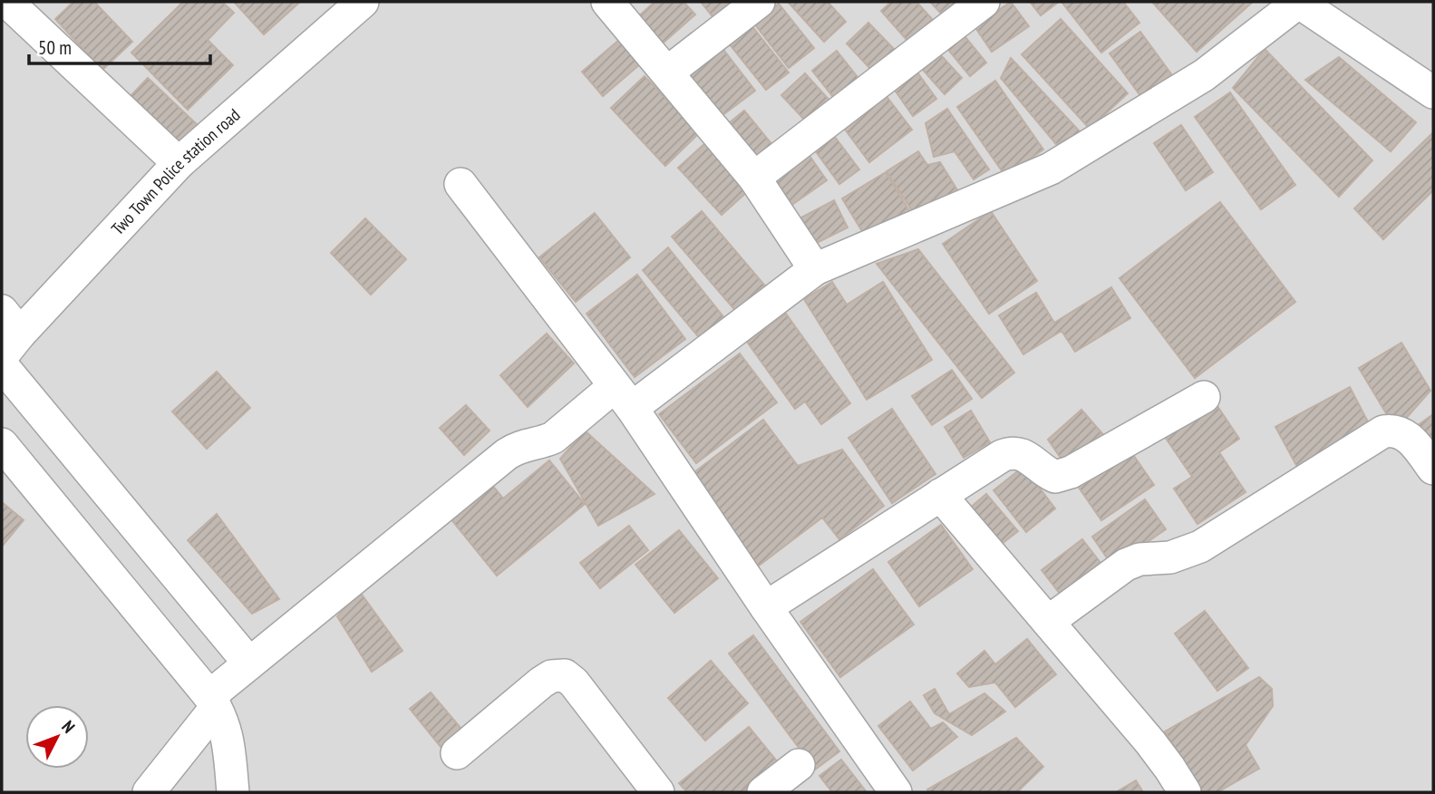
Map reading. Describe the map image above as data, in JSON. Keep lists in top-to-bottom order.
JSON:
{
  "streets": {
    "street": ["Two Town Police station road"]
  },
  "scale_bar": "50 m",
  "north": "top right"
}
